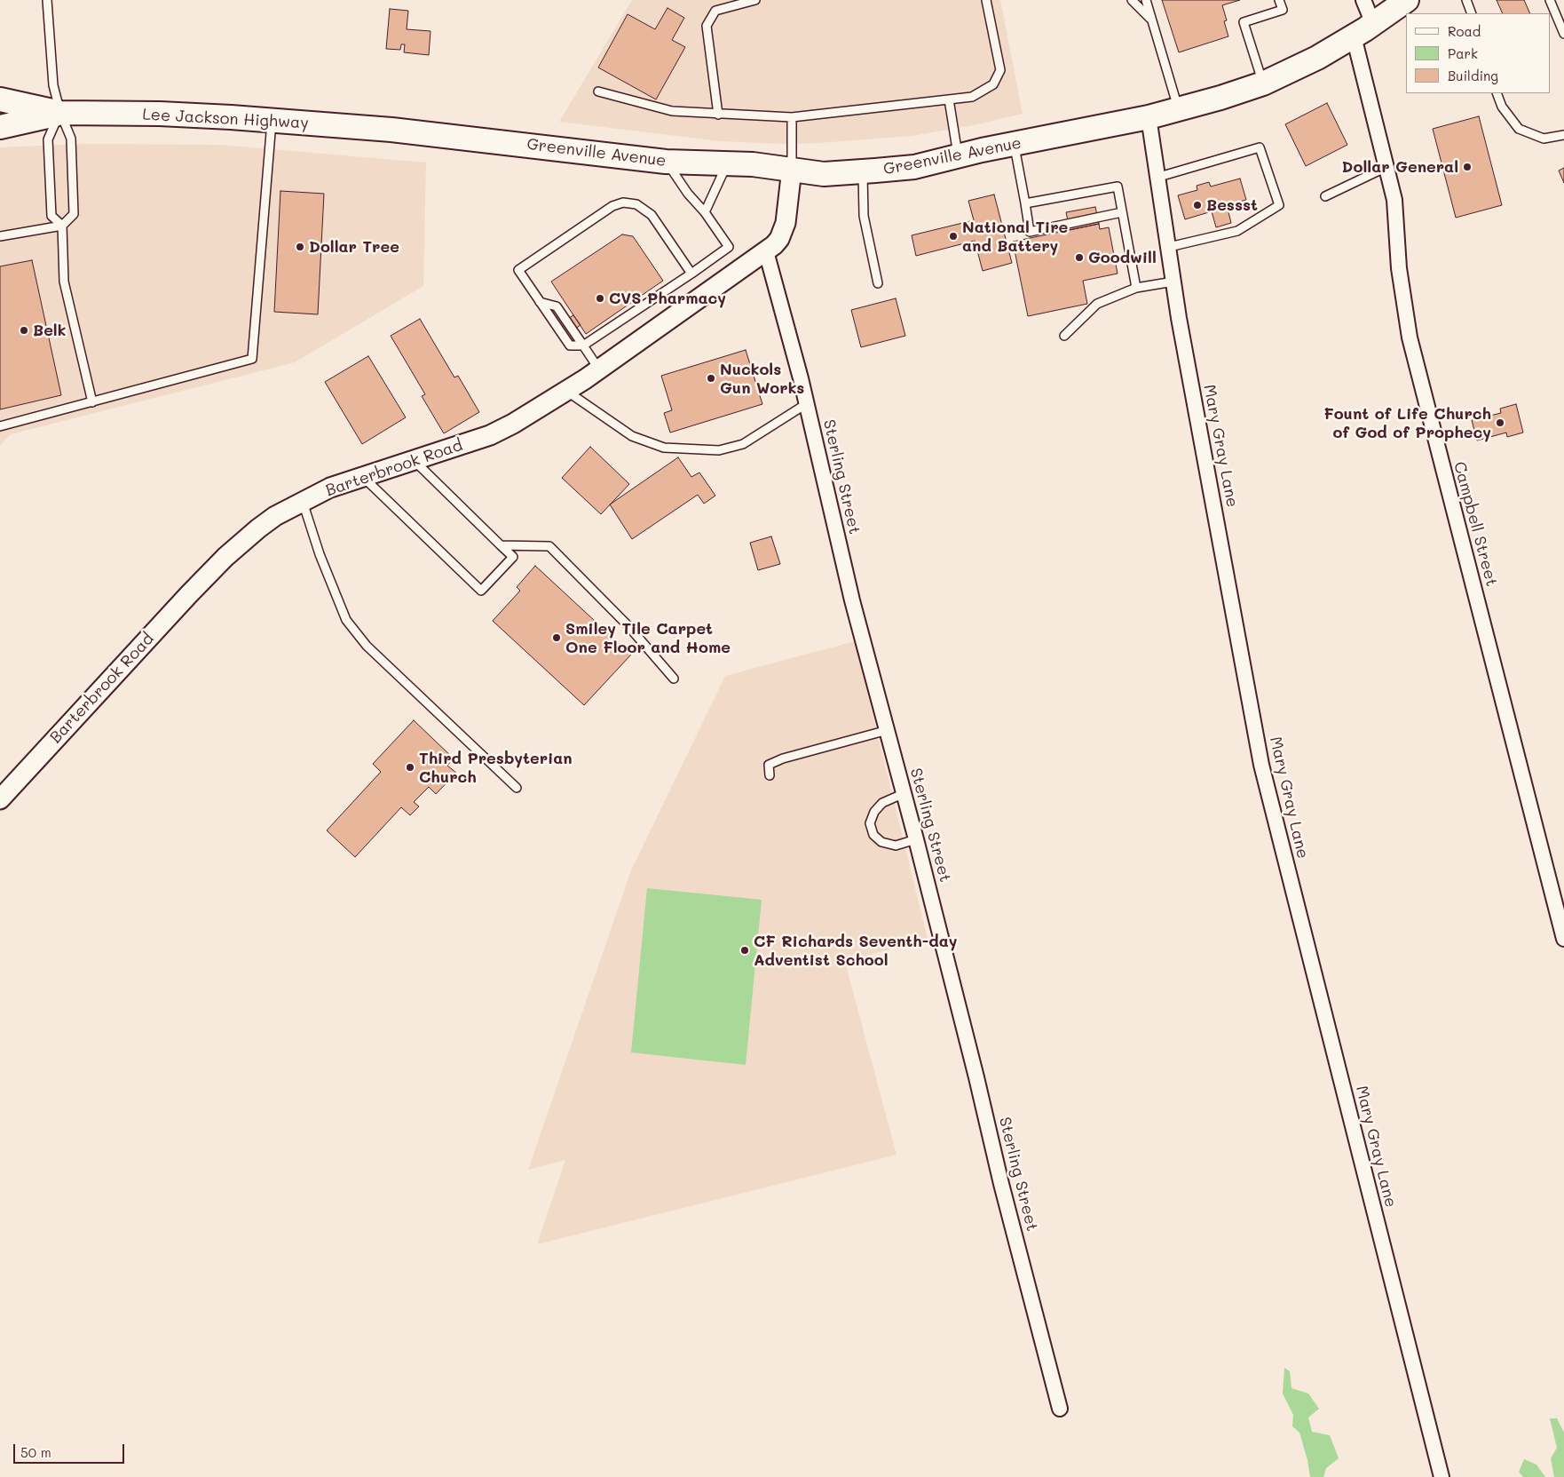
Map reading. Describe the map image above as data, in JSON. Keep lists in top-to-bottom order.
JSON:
{
  "streets": {
    "main road": ["Lee Jackson Highway", "Greenville Avenue"],
    "street": [
      "Mary Gray Lane",
      "Barterbrook Road",
      "Sterling Street",
      "Campbell Street"
    ]
  },
  "crossings": [
    ["Lee Jackson Highway", "Greenville Avenue"],
    ["Greenville Avenue", "Mary Gray Lane"],
    ["Greenville Avenue", "Barterbrook Road"],
    ["Greenville Avenue", "Campbell Street"],
    ["Barterbrook Road", "Sterling Street"]
  ],
  "places": [
    "Dollar General",
    "Bessst",
    "National Tire and Battery",
    "Dollar Tree",
    "Goodwill",
    "CVS Pharmacy",
    "Belk",
    "Nuckols Gun Works",
    "Fount of Life Church of God of Prophecy",
    "Smiley Tile Carpet One Floor and Home",
    "Third Presbyterian Church",
    "CF Richards Seventh-day Adventist School"
  ],
  "legend": ["Road", "Park", "Building"],
  "scale_bar": "50 m"
}
